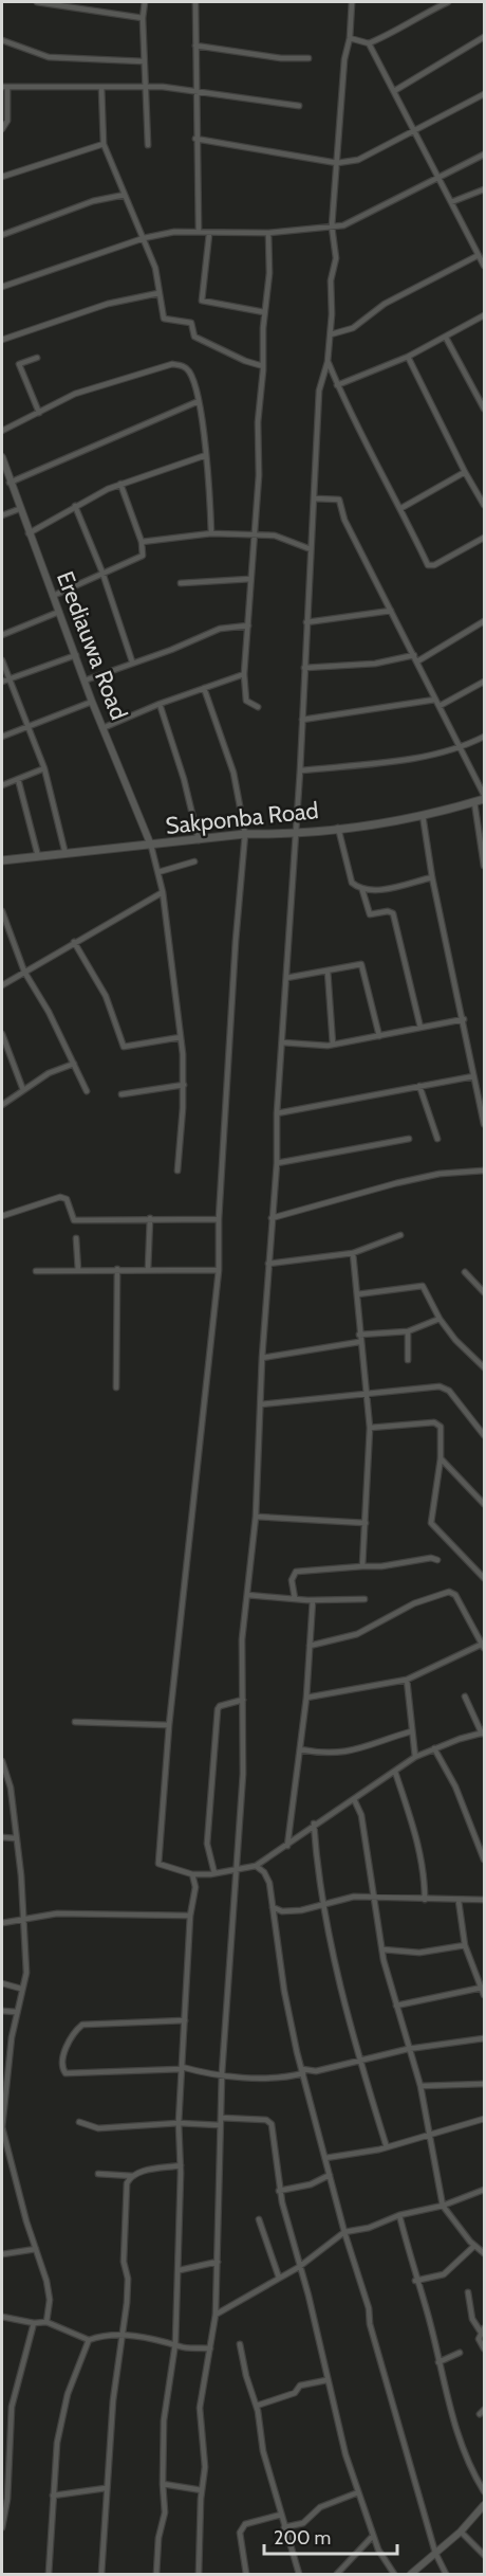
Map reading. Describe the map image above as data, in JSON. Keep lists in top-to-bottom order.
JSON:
{
  "streets": {
    "main road": ["Sakponba Road"],
    "street": ["Erediauwa Road"]
  },
  "crossings": [
    ["Erediauwa Road", "Sakponba Road"]
  ],
  "scale_bar": "200 m"
}
